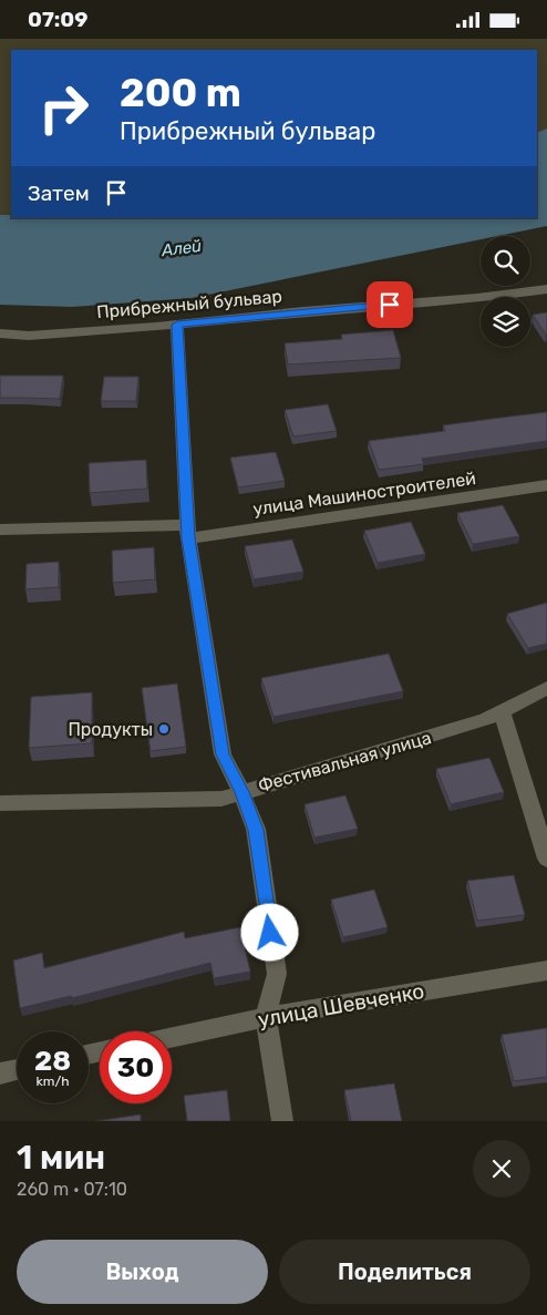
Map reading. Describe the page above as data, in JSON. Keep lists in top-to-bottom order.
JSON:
{
  "streets": {
    "street": [
      "Прибрежный бульвар",
      "улица Машиностроителей",
      "Фестивальная улица",
      "улица Шевченко"
    ]
  },
  "water": ["Алей"],
  "places": ["Продукты"],
  "page": {
    "status": "07:09",
    "turn": ["200 m", "Прибрежный бульвар"],
    "then": "Затем",
    "speed": "28 km/h",
    "limit": "30",
    "heading": ["1 мин", "260 m · 07:10"],
    "buttons": ["Выход", "Поделиться"]
  }
}
